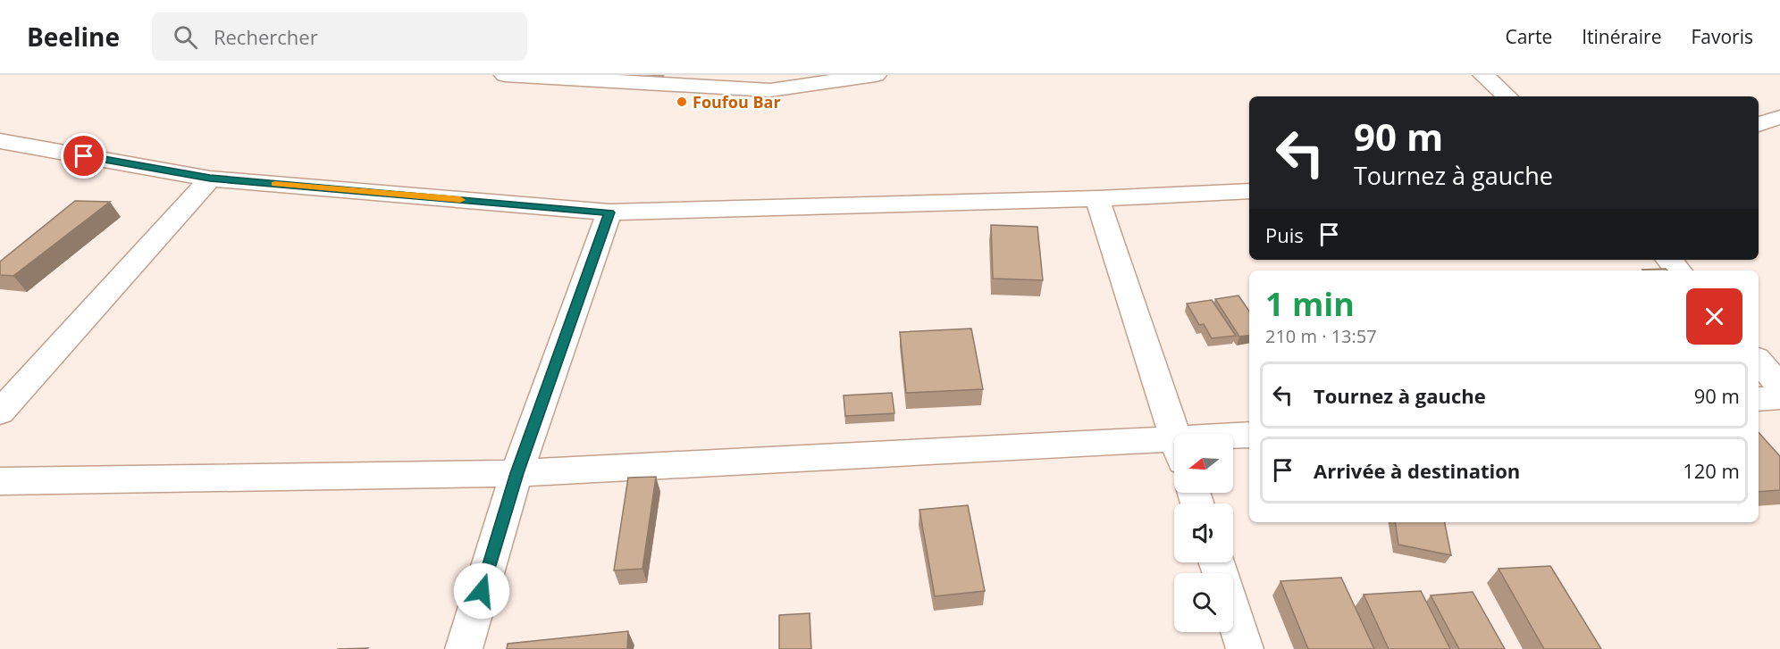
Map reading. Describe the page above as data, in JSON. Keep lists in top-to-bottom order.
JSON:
{
  "places": ["Foufou Bar"],
  "north": "left",
  "page": {
    "header": "Beeline",
    "search": "Rechercher",
    "nav": ["Carte", "Itinéraire", "Favoris"],
    "turn": ["90 m", "Tournez à gauche"],
    "then": "Puis",
    "heading": ["1 min", "210 m · 13:57"],
    "list": [
      {
        "name": "Tournez à gauche",
        "value": "90 m"
      },
      {
        "name": "Arrivée à destination",
        "value": "120 m"
      }
    ]
  }
}
